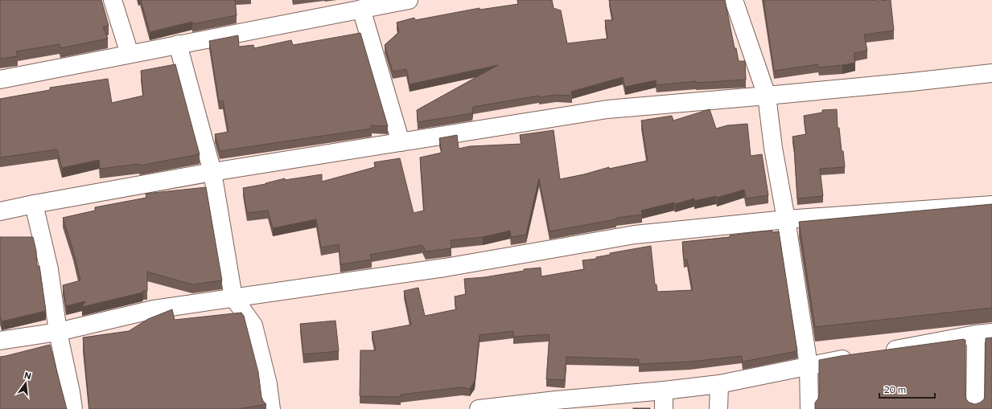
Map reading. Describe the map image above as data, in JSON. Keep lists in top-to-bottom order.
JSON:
{
  "scale_bar": "20 m",
  "north": "top"
}
